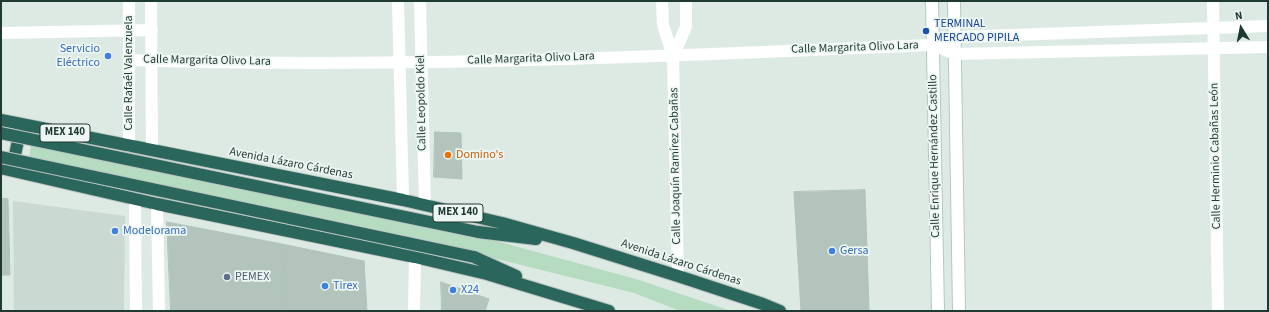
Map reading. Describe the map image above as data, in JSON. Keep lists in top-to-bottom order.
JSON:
{
  "streets": {
    "highway": ["MEX 140", "Avenida Lázaro Cárdenas"],
    "street": [
      "Calle Margarita Olivo Lara",
      "Calle Rafaél Valenzuela",
      "Calle Leopoldo Kiel",
      "Calle Enrique Hernández Castillo",
      "Calle Herminio Cabañas León",
      "Calle Joaquín Ramírez Cabañas"
    ]
  },
  "crossings": [
    ["Calle Margarita Olivo Lara", "Calle Rafaél Valenzuela"],
    ["Calle Margarita Olivo Lara", "Calle Leopoldo Kiel"],
    ["Calle Margarita Olivo Lara", "Calle Enrique Hernández Castillo"],
    ["Calle Margarita Olivo Lara", "Calle Herminio Cabañas León"],
    ["Calle Margarita Olivo Lara", "Calle Joaquín Ramírez Cabañas"],
    ["Calle Rafaél Valenzuela", "Avenida Lázaro Cárdenas"],
    ["Calle Leopoldo Kiel", "Avenida Lázaro Cárdenas"],
    ["Avenida Lázaro Cárdenas", "Calle Joaquín Ramírez Cabañas"]
  ],
  "places": [
    "TERMINAL MERCADO PIPILA",
    "Servicio Eléctrico",
    "Domino's",
    "Modelorama",
    "Gersa",
    "PEMEX",
    "Tirex",
    "X24"
  ],
  "north": "top"
}
